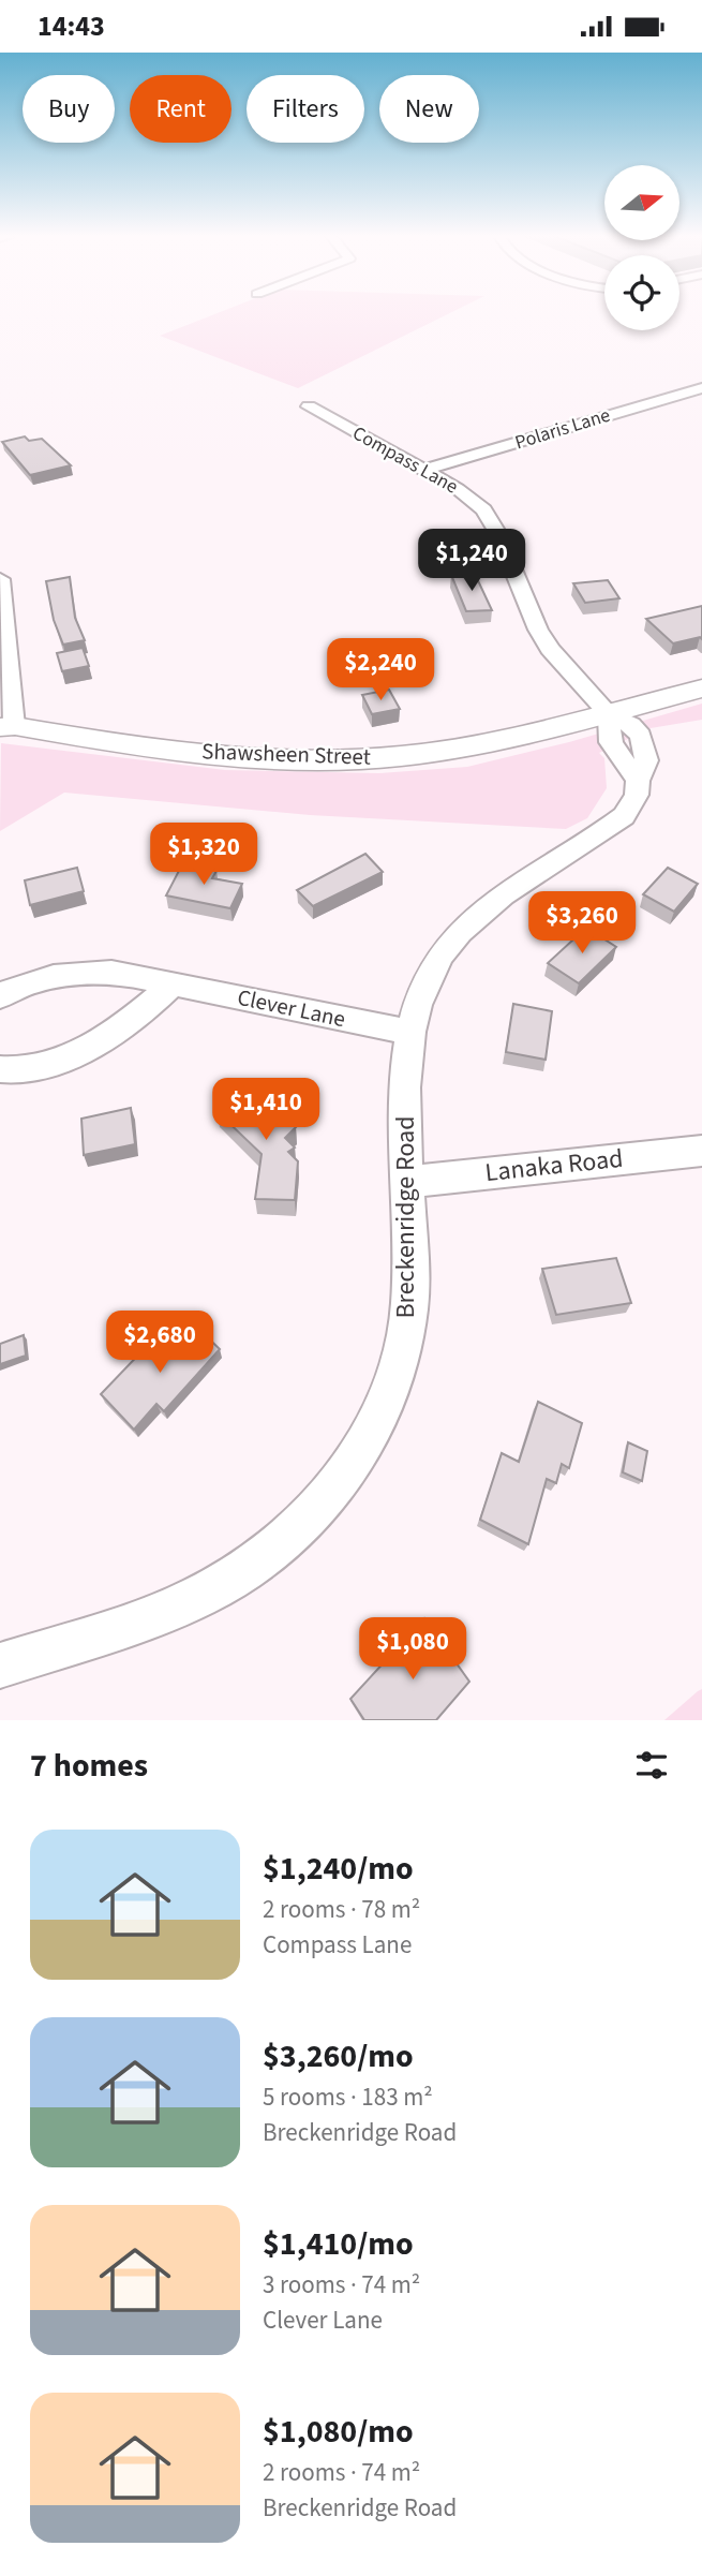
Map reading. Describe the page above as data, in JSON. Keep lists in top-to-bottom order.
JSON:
{
  "streets": {
    "main road": ["Shawsheen Street"],
    "street": [
      "Polaris Lane",
      "Compass Lane",
      "Clever Lane",
      "Lanaka Road",
      "Breckenridge Road"
    ]
  },
  "crossings": [
    ["Polaris Lane", "Compass Lane"],
    ["Compass Lane", "Shawsheen Street"],
    ["Compass Lane", "Breckenridge Road"],
    ["Shawsheen Street", "Breckenridge Road"],
    ["Clever Lane", "Breckenridge Road"],
    ["Lanaka Road", "Breckenridge Road"]
  ],
  "north": "right",
  "page": {
    "status": "14:43",
    "chip": [
      "Buy",
      "Rent",
      "Filters",
      "New"
    ],
    "price": [
      "$1,240",
      "$2,240",
      "$1,320",
      "$3,260",
      "$1,410",
      "$2,680",
      "$1,080"
    ],
    "heading": "7 homes",
    "list": [
      {
        "name": "$1,240/mo",
        "note": "2 rooms · 78 m² · Compass Lane"
      },
      {
        "name": "$3,260/mo",
        "note": "5 rooms · 183 m² · Breckenridge Road"
      },
      {
        "name": "$1,410/mo",
        "note": "3 rooms · 74 m² · Clever Lane"
      },
      {
        "name": "$1,080/mo",
        "note": "2 rooms · 74 m² · Breckenridge Road"
      }
    ]
  }
}
